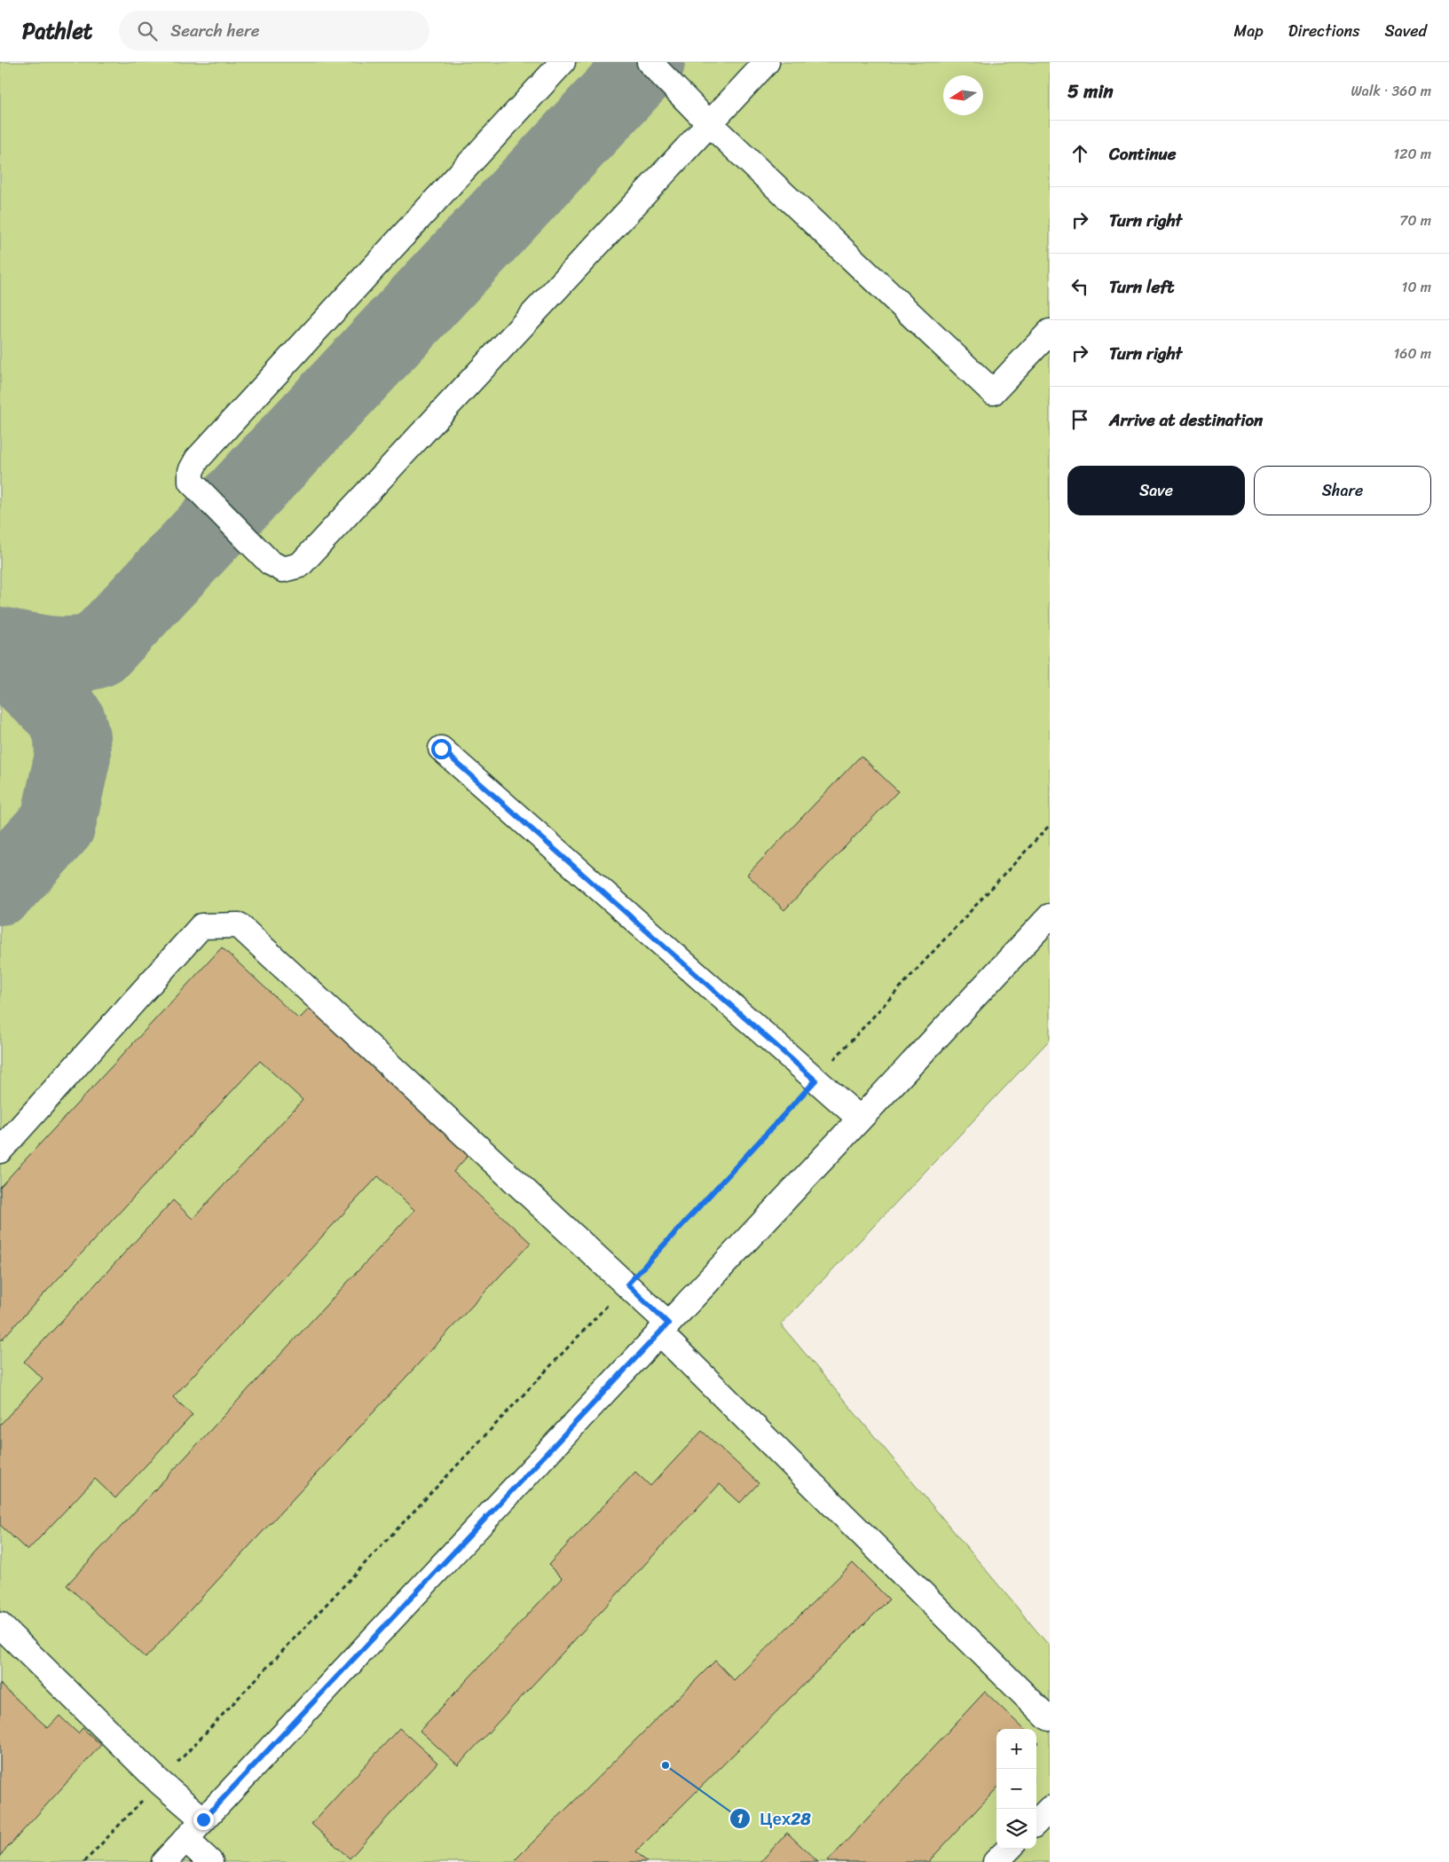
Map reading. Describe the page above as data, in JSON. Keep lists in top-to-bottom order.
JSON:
{
  "places": ["Цех28"],
  "north": "left",
  "page": {
    "header": "Pathlet",
    "search": "Search here",
    "nav": ["Map", "Directions", "Saved"],
    "heading": ["5 min", "Walk · 360 m"],
    "list": [
      ["Continue", "120 m"],
      ["Turn right", "70 m"],
      ["Turn left", "10 m"],
      ["Turn right", "160 m"],
      "Arrive at destination"
    ],
    "buttons": ["Save", "Share"],
    "map_buttons": ["+", "−"]
  }
}
